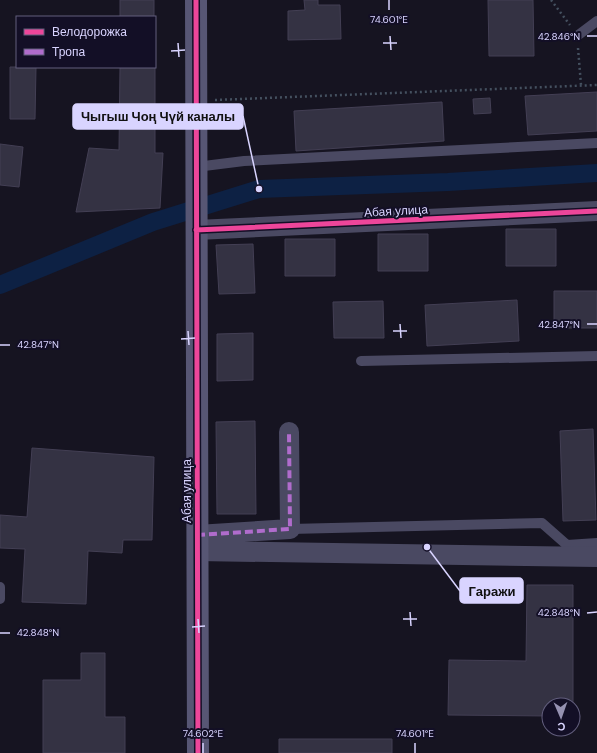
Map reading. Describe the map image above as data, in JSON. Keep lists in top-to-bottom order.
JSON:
{
  "streets": {
    "street": ["Абая улица"]
  },
  "places": ["Чыгыш Чоң Чүй каналы", "Гаражи"],
  "legend": ["Велодорожка", "Тропа"],
  "north": "bottom",
  "coordinates": [
    "74.601°E",
    "42.846°N",
    "42.847°N",
    "42.848°N",
    "74.602°E"
  ]
}
